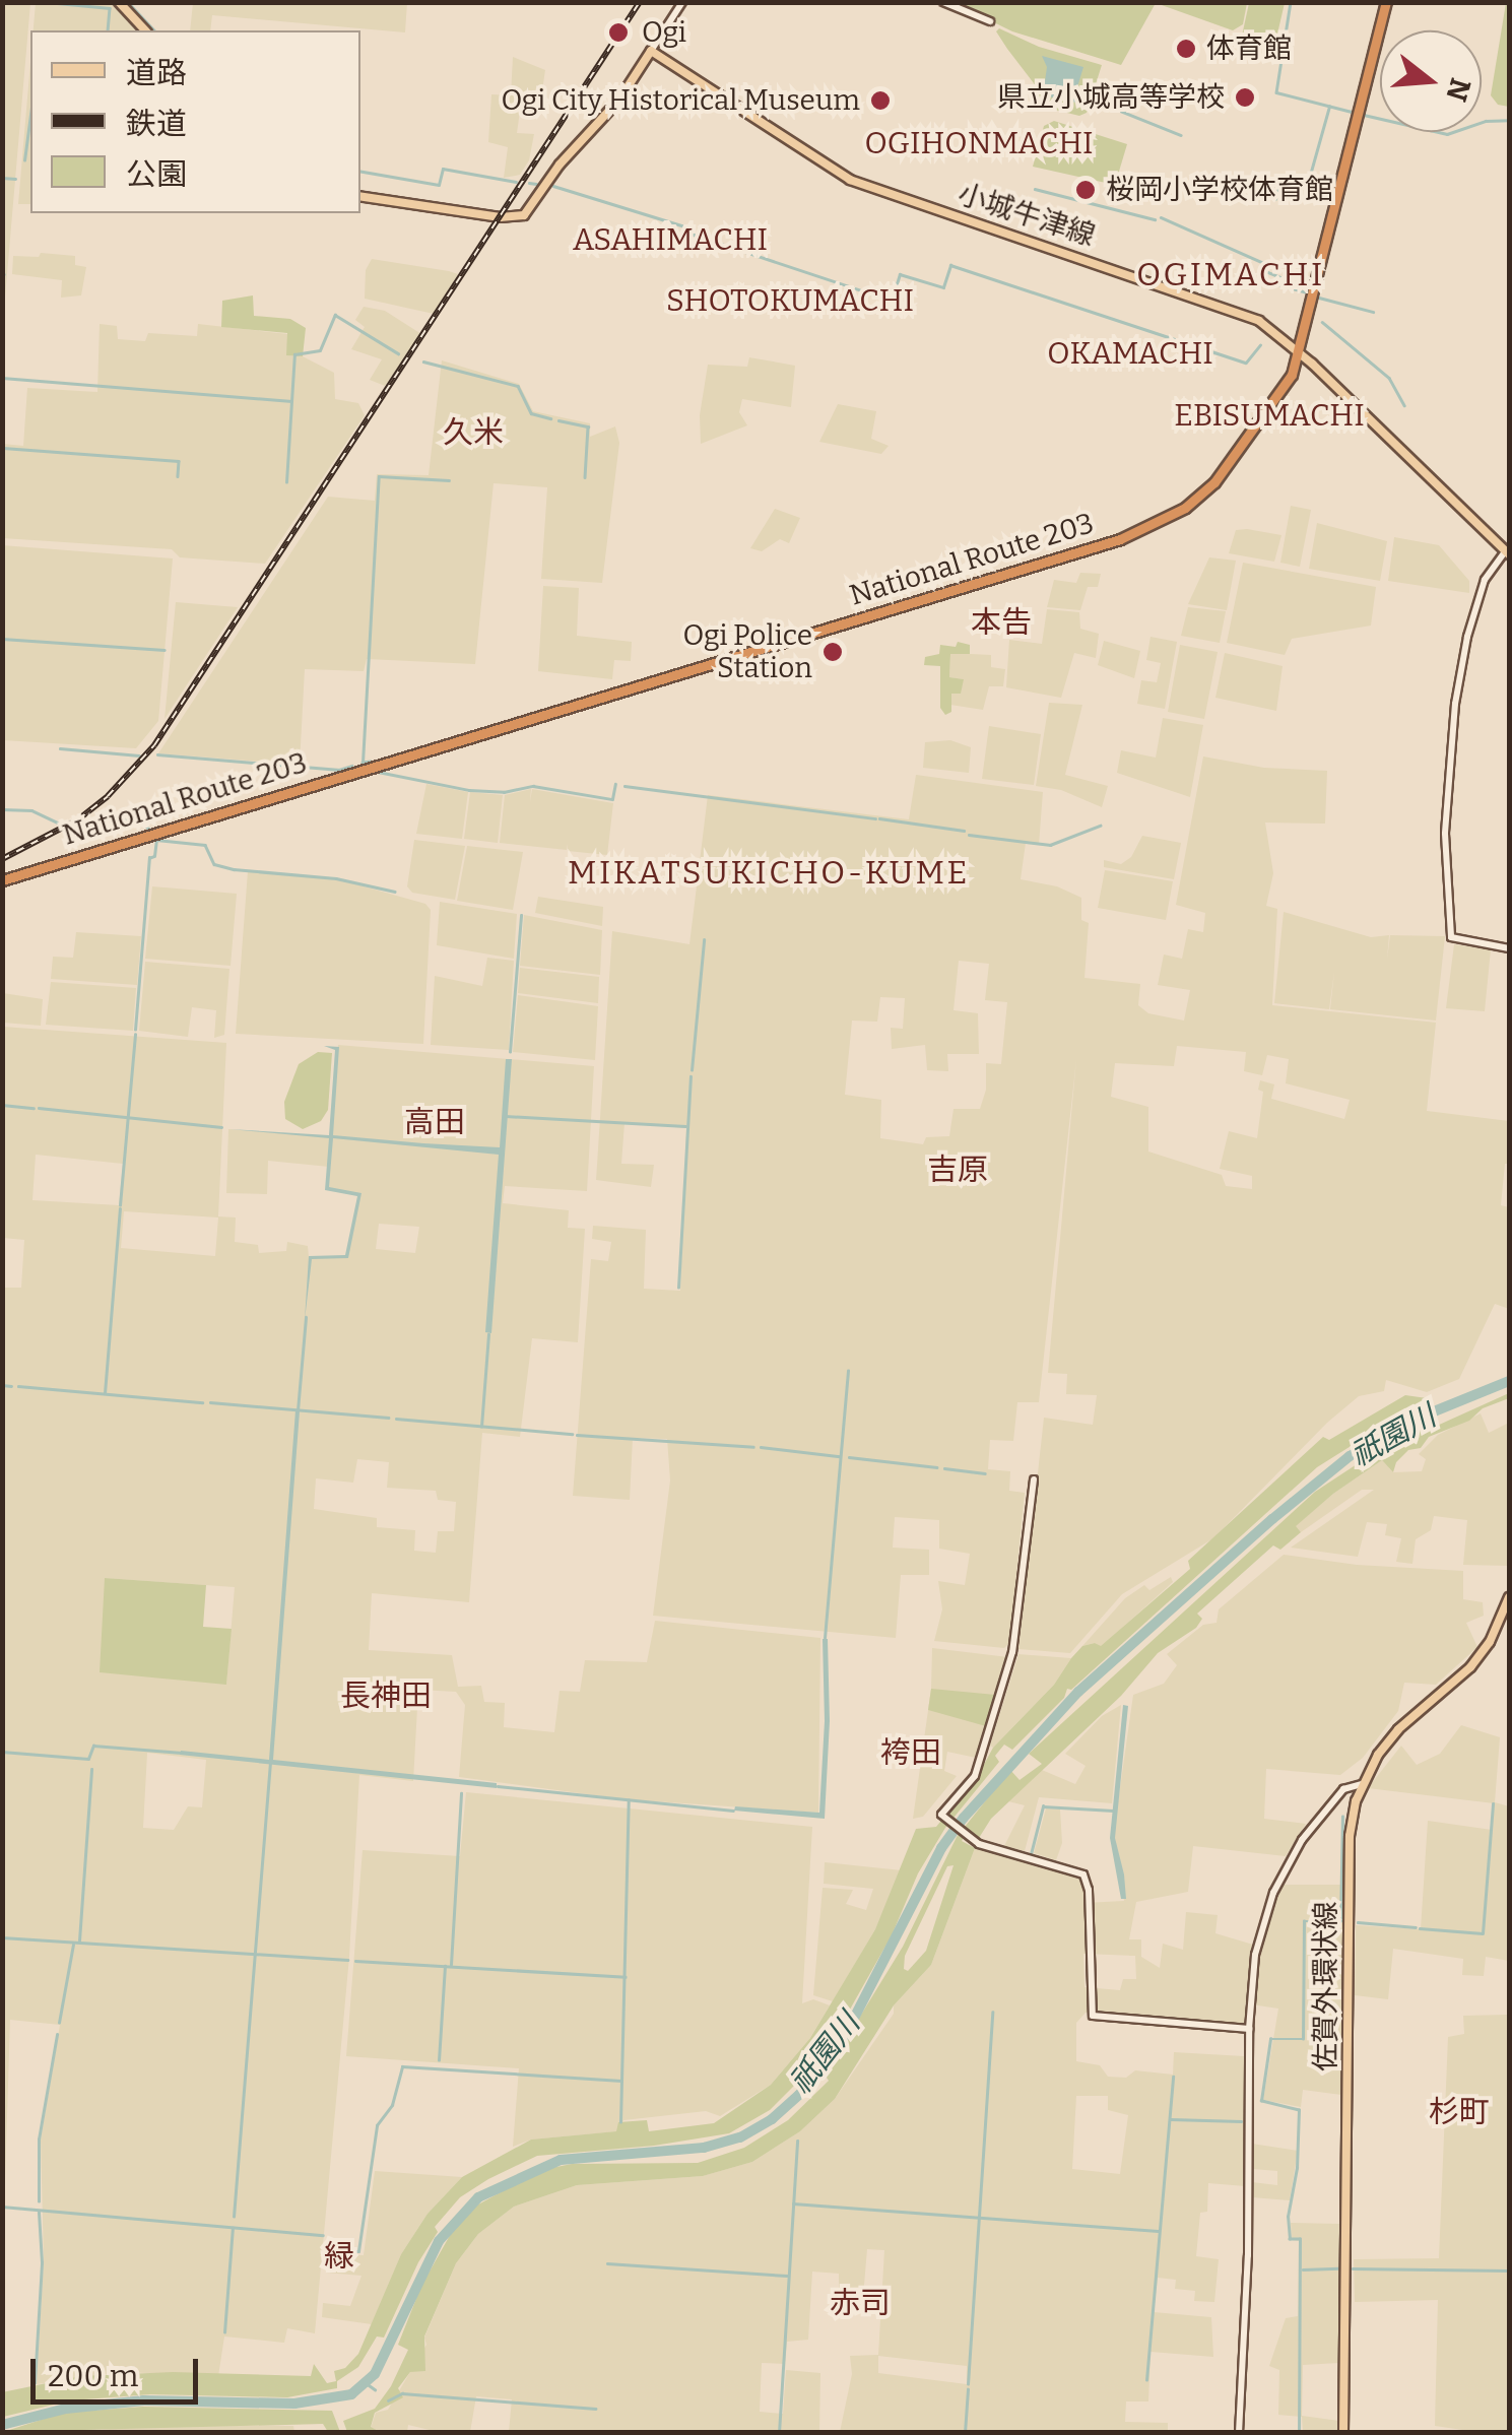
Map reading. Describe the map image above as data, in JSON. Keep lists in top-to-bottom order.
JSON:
{
  "streets": {
    "highway": ["National Route 203"],
    "main road": ["小城牛津線", "佐賀外環状線"]
  },
  "crossings": [
    ["小城牛津線", "National Route 203"]
  ],
  "districts": [
    "OGIHONMACHI",
    "ASAHIMACHI",
    "OGIMACHI",
    "SHOTOKUMACHI",
    "OKAMACHI",
    "EBISUMACHI",
    "久米",
    "本告",
    "MIKATSUKICHO-KUME",
    "高田",
    "吉原",
    "長神田",
    "袴田",
    "杉町",
    "緑",
    "赤司"
  ],
  "water": ["祇園川"],
  "places": [
    "Ogi",
    "体育館",
    "県立小城高等学校",
    "Ogi City Historical Museum",
    "桜岡小学校体育館",
    "Ogi Police Station"
  ],
  "legend": ["道路", "鉄道", "公園"],
  "scale_bar": "200 m",
  "north": "right"
}
